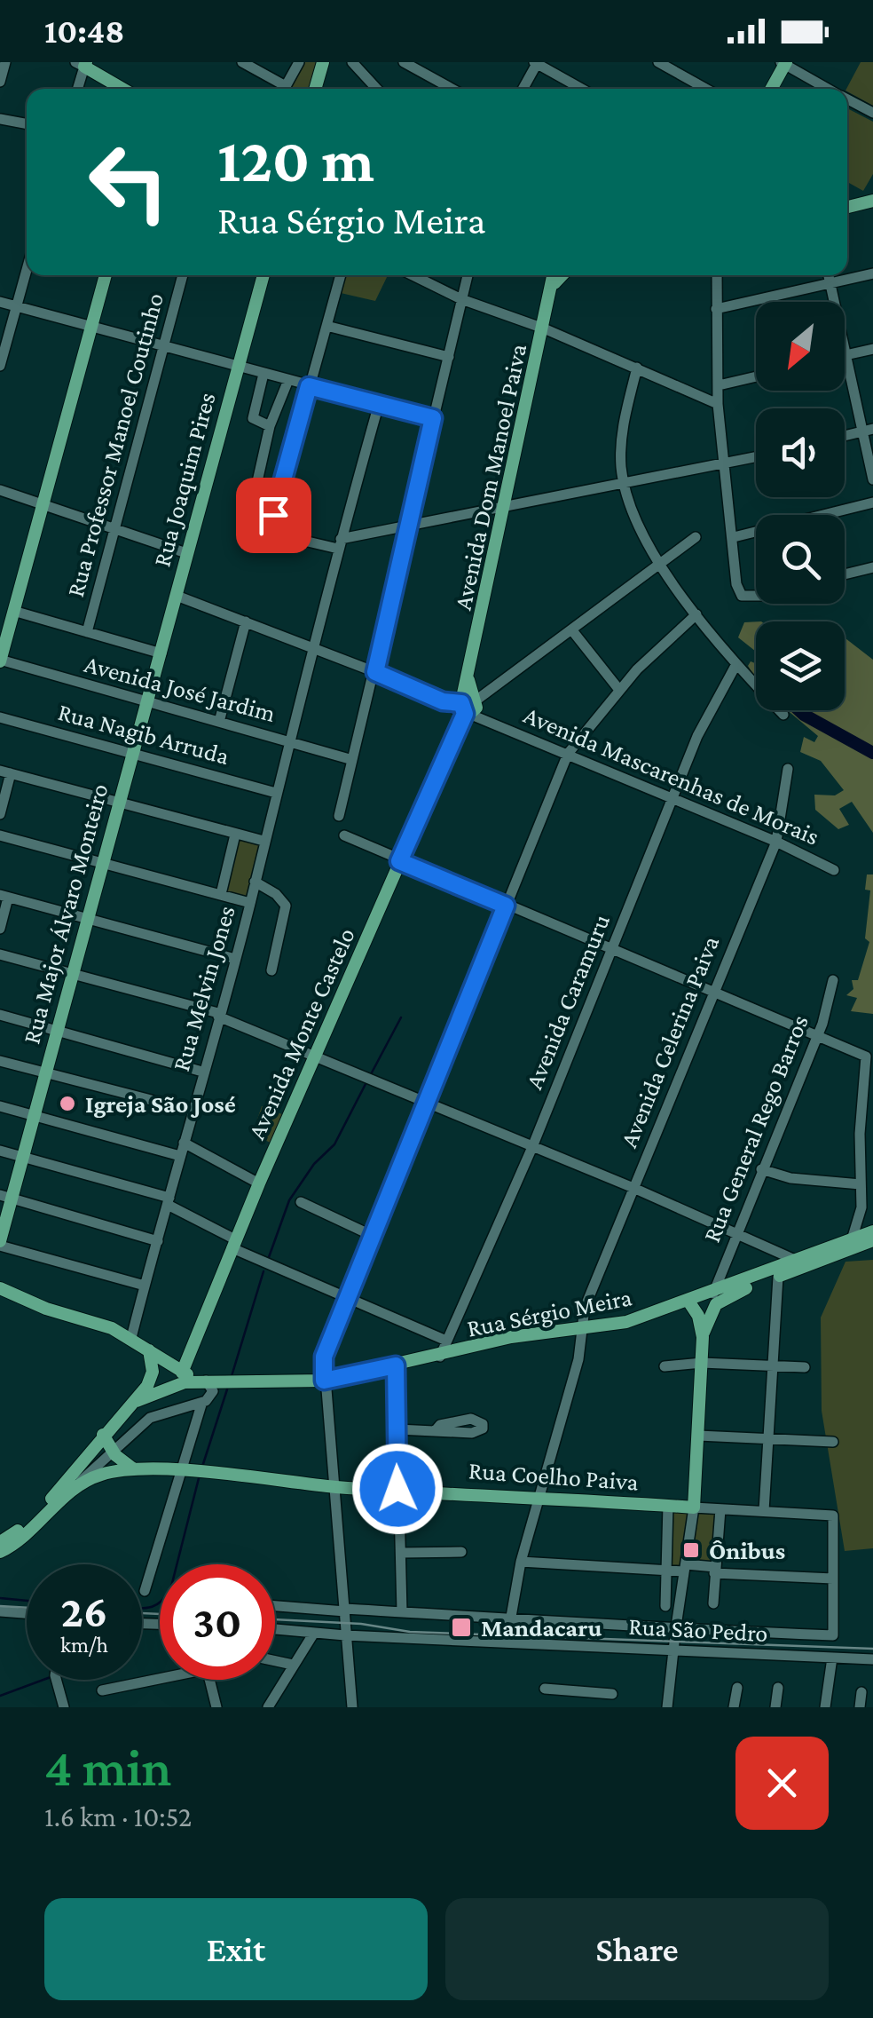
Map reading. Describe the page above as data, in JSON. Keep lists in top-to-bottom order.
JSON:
{
  "streets": {
    "main road": [
      "Avenida Dom Manoel Paiva",
      "Rua Joaquim Pires",
      "Rua Major Álvaro Monteiro",
      "Avenida Monte Castelo",
      "Rua Sérgio Meira",
      "Rua Coelho Paiva"
    ],
    "street": [
      "Rua Professor Manoel Coutinho",
      "Avenida José Jardim",
      "Rua Nagib Arruda",
      "Avenida Mascarenhas de Morais",
      "Rua Melvin Jones",
      "Avenida Caramuru",
      "Avenida Celerina Paiva",
      "Rua General Rego Barros",
      "Rua São Pedro"
    ]
  },
  "crossings": [
    ["Avenida Dom Manoel Paiva", "Avenida Mascarenhas de Morais"],
    ["Avenida Dom Manoel Paiva", "Avenida Monte Castelo"],
    ["Rua Joaquim Pires", "Avenida José Jardim"],
    ["Rua Joaquim Pires", "Rua Major Álvaro Monteiro"],
    ["Avenida José Jardim", "Rua Major Álvaro Monteiro"],
    ["Avenida José Jardim", "Rua Melvin Jones"],
    ["Rua Nagib Arruda", "Rua Major Álvaro Monteiro"],
    ["Rua Nagib Arruda", "Rua Melvin Jones"],
    ["Avenida Mascarenhas de Morais", "Avenida Caramuru"],
    ["Avenida Mascarenhas de Morais", "Avenida Monte Castelo"],
    ["Avenida Mascarenhas de Morais", "Avenida Celerina Paiva"],
    ["Avenida Caramuru", "Rua Sérgio Meira"],
    ["Avenida Celerina Paiva", "Rua Sérgio Meira"],
    ["Avenida Celerina Paiva", "Rua Coelho Paiva"],
    ["Avenida Celerina Paiva", "Rua São Pedro"],
    ["Rua General Rego Barros", "Rua Sérgio Meira"],
    ["Rua Coelho Paiva", "Rua São Pedro"]
  ],
  "places": {
    "other": ["Igreja São José"],
    "transit": ["Ônibus", "Mandacaru"]
  },
  "north": "bottom left",
  "page": {
    "status": "10:48",
    "turn": ["120 m", "Rua Sérgio Meira"],
    "speed": "26 km/h",
    "limit": "30",
    "heading": ["4 min", "1.6 km · 10:52"],
    "buttons": ["Exit", "Share"]
  }
}
